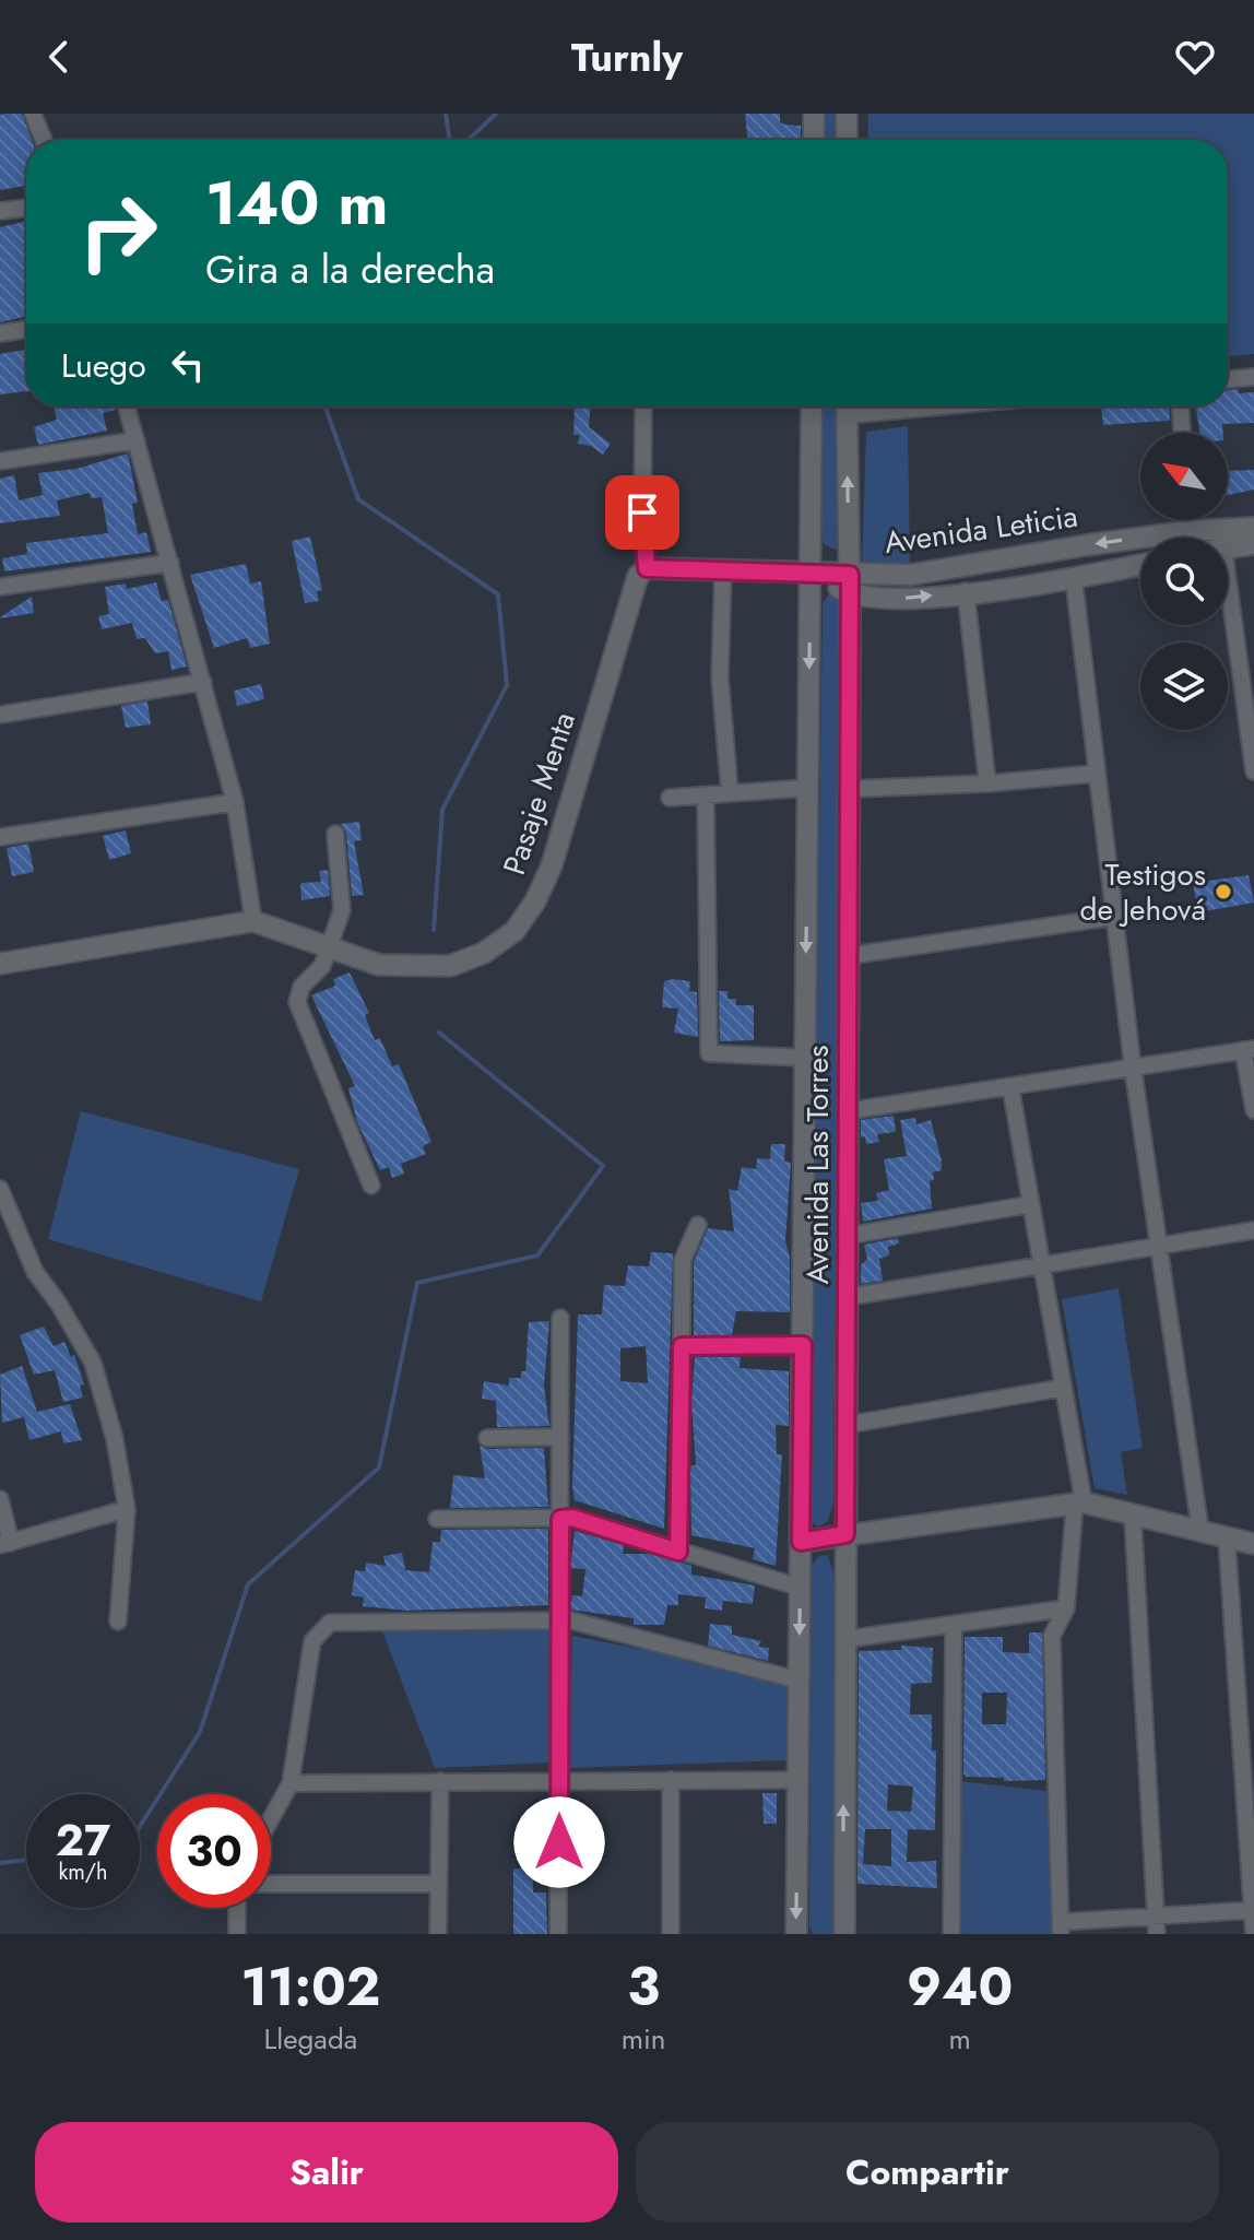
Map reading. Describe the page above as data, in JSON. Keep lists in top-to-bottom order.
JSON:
{
  "streets": {
    "street": ["Avenida Leticia", "Pasaje Menta", "Avenida Las Torres"]
  },
  "crossings": [
    ["Avenida Leticia", "Avenida Las Torres"]
  ],
  "places": ["Testigos de Jehová"],
  "north": "top left",
  "page": {
    "header": "Turnly",
    "turn": ["140 m", "Gira a la derecha"],
    "then": "Luego",
    "speed": "27 km/h",
    "limit": "30",
    "eta": [
      "11:02",
      "Llegada",
      "3",
      "min",
      "940",
      "m"
    ],
    "buttons": ["Salir", "Compartir"]
  }
}
